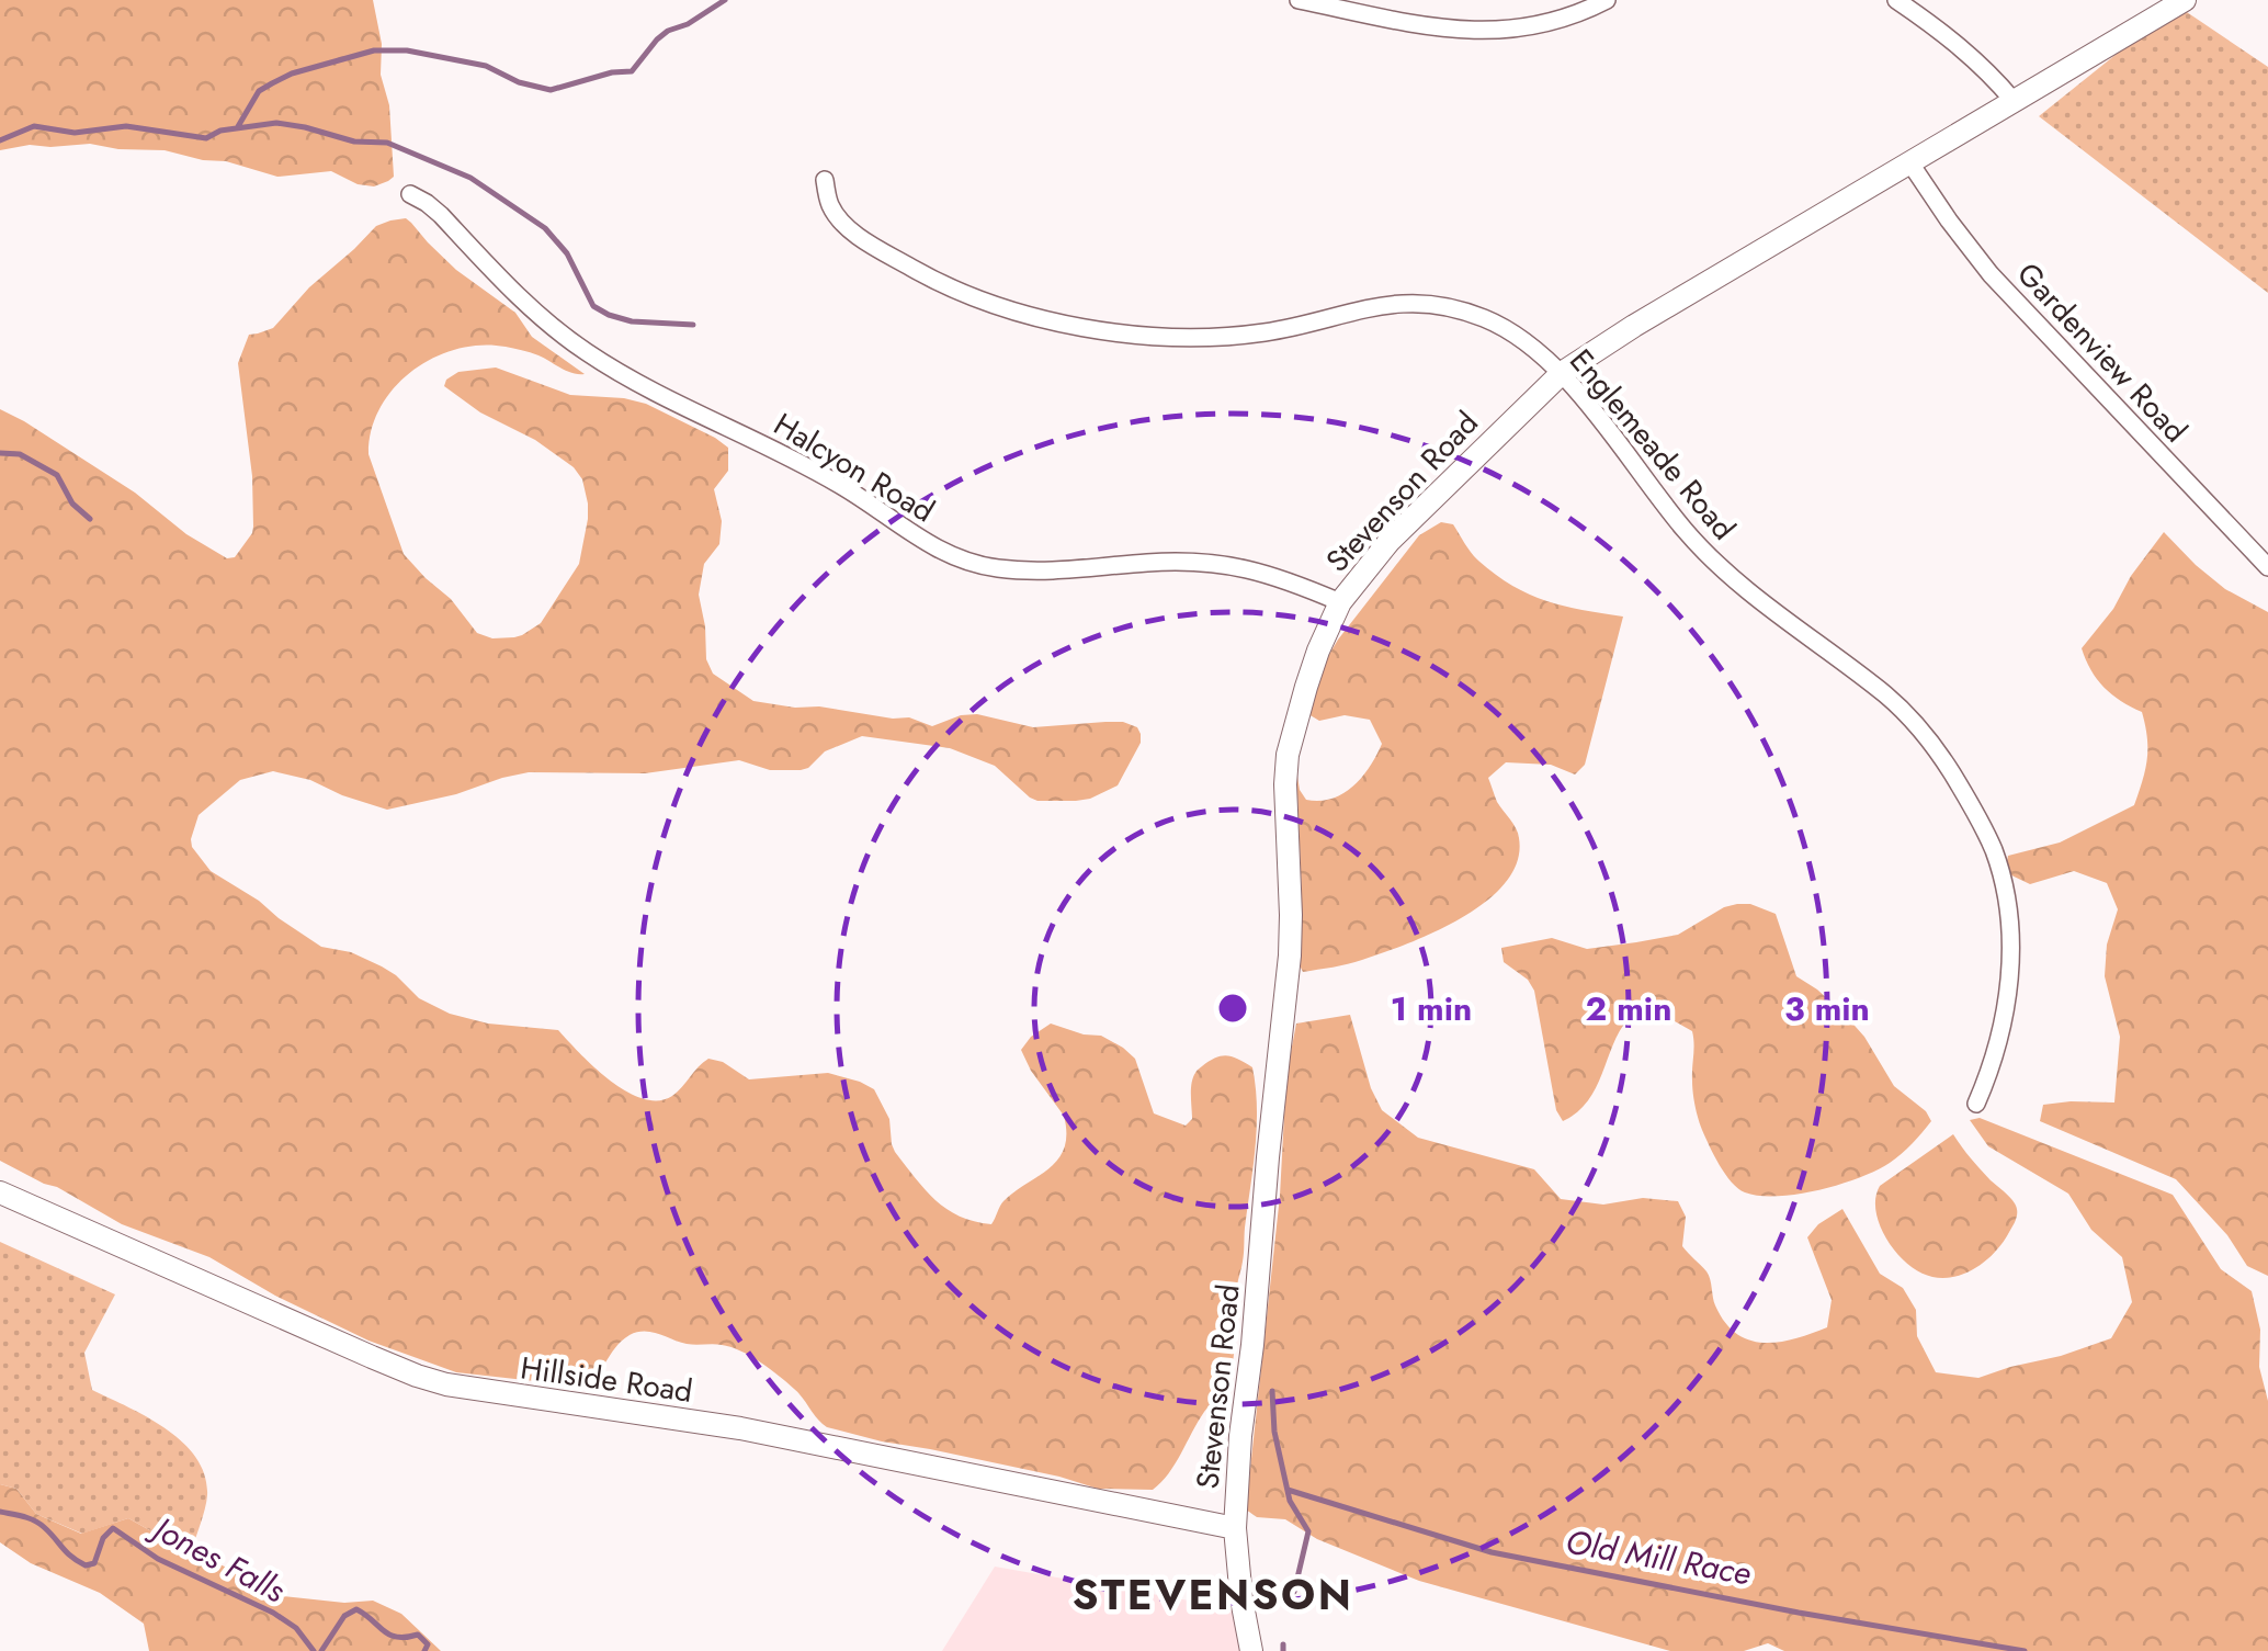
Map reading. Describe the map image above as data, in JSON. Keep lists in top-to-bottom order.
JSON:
{
  "streets": {
    "street": [
      "Gardenview Road",
      "Englemeade Road",
      "Halcyon Road",
      "Stevenson Road",
      "Hillside Road"
    ]
  },
  "crossings": [
    ["Gardenview Road", "Stevenson Road"],
    ["Englemeade Road", "Stevenson Road"],
    ["Halcyon Road", "Stevenson Road"],
    ["Stevenson Road", "Hillside Road"]
  ],
  "districts": ["STEVENSON"],
  "water": ["Old Mill Race", "Jones Falls"],
  "rings": ["1 min", "2 min", "3 min"]
}
